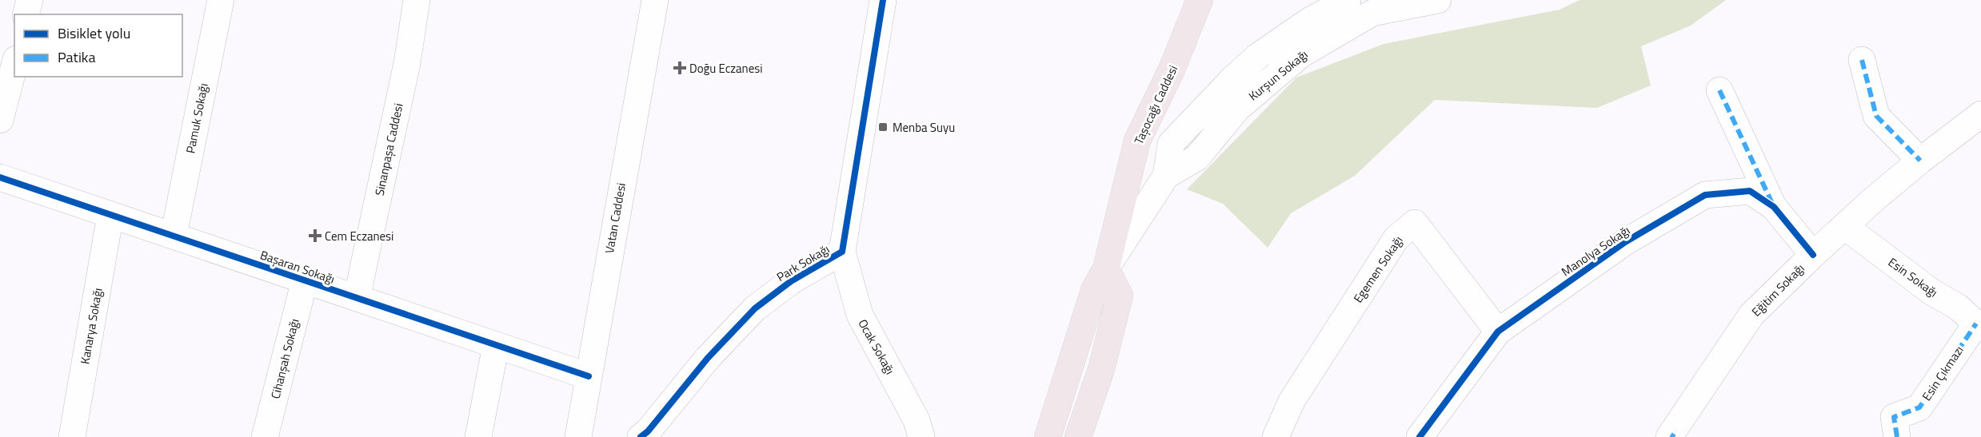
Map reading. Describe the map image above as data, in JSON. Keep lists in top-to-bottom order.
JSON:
{
  "streets": {
    "main road": ["Taşocağı Caddesi"],
    "street": [
      "Kurşun Sokağı",
      "Pamuk Sokağı",
      "Sinanpaşa Caddesi",
      "Vatan Caddesi",
      "Manolya Sokağı",
      "Park Sokağı",
      "Başaran Sokağı",
      "Egemen Sokağı",
      "Esin Sokağı",
      "Eğitim Sokağı",
      "Kanarya Sokağı",
      "Ocak Sokağı",
      "Cihanşah Sokağı",
      "Esin Çıkmazı"
    ]
  },
  "crossings": [
    ["Kurşun Sokağı", "Taşocağı Caddesi"],
    ["Pamuk Sokağı", "Başaran Sokağı"],
    ["Sinanpaşa Caddesi", "Başaran Sokağı"],
    ["Vatan Caddesi", "Başaran Sokağı"],
    ["Manolya Sokağı", "Egemen Sokağı"],
    ["Manolya Sokağı", "Eğitim Sokağı"],
    ["Park Sokağı", "Ocak Sokağı"],
    ["Başaran Sokağı", "Kanarya Sokağı"],
    ["Başaran Sokağı", "Cihanşah Sokağı"],
    ["Esin Sokağı", "Eğitim Sokağı"],
    ["Esin Sokağı", "Esin Çıkmazı"]
  ],
  "places": {
    "health": ["Doğu Eczanesi", "Cem Eczanesi"],
    "transit": ["Menba Suyu"]
  },
  "legend": ["Bisiklet yolu", "Patika"]
}
